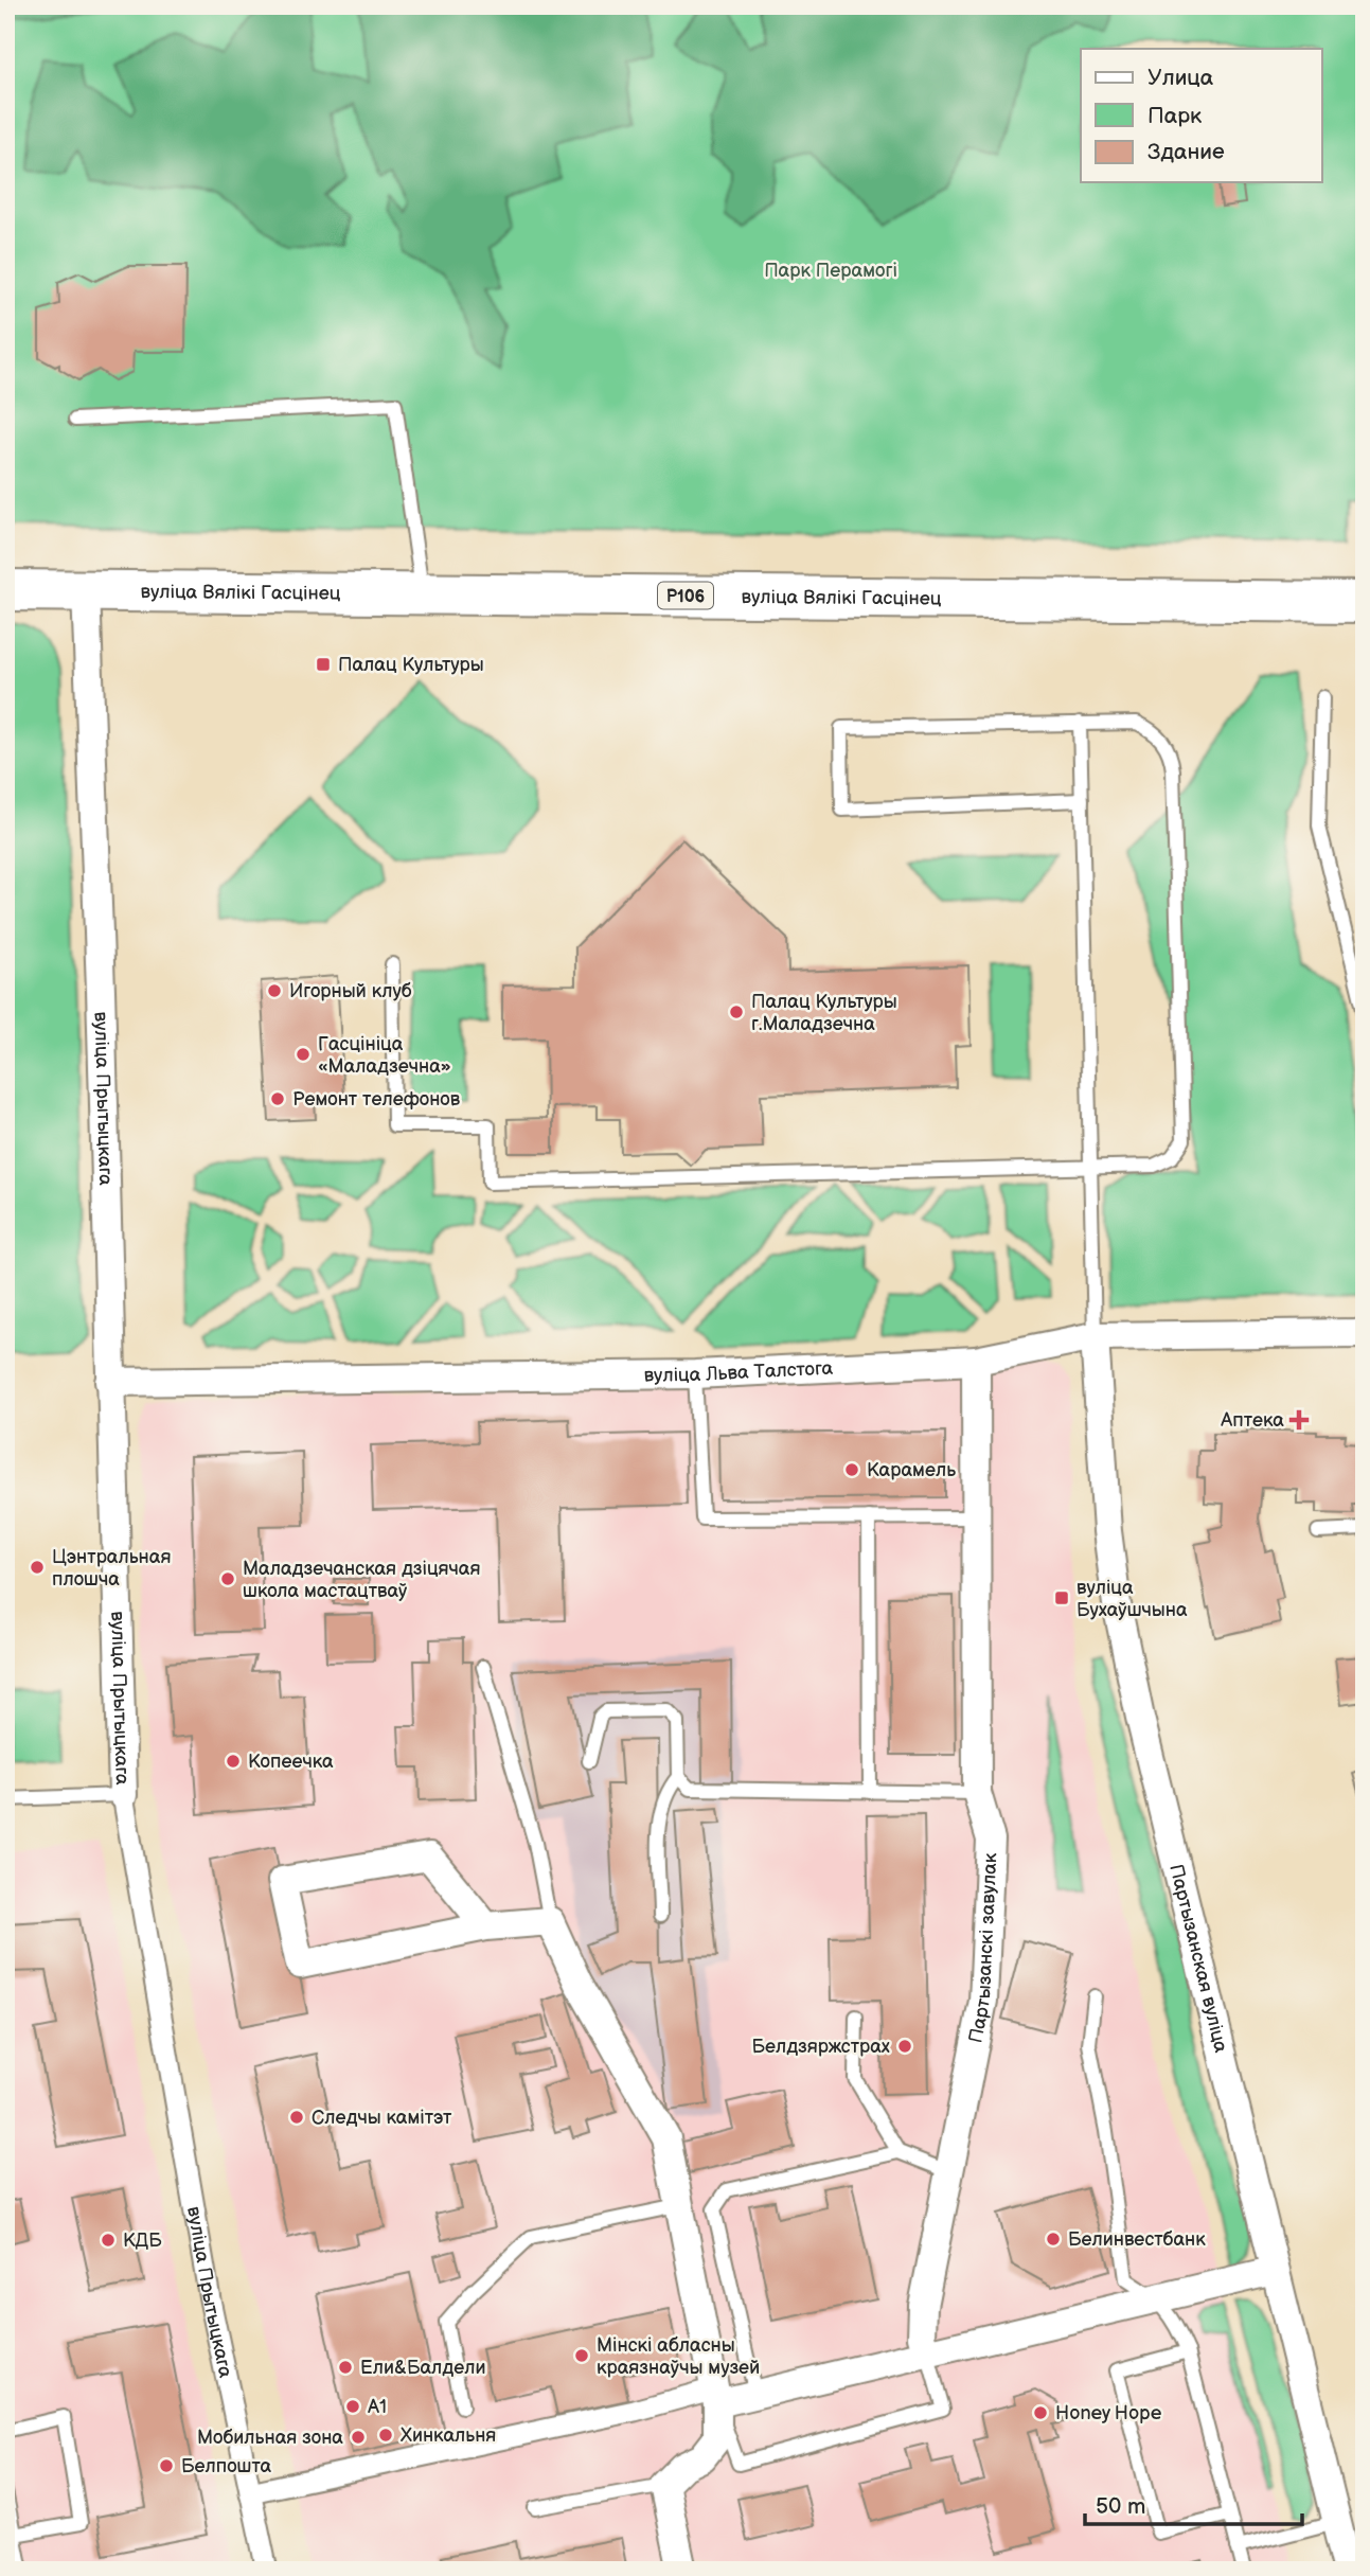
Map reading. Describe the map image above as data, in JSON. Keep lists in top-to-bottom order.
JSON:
{
  "streets": {
    "main road": ["вуліца Вялікі Гасцінец", "Р106"],
    "street": [
      "вуліца Прытыцкага",
      "вуліца Льва Талстога",
      "Партызанскі завулак",
      "Партызанская вуліца"
    ]
  },
  "crossings": [
    ["вуліца Вялікі Гасцінец", "вуліца Прытыцкага"],
    ["вуліца Прытыцкага", "вуліца Льва Талстога"],
    ["вуліца Льва Талстога", "Партызанскі завулак"],
    ["вуліца Льва Талстога", "Партызанская вуліца"]
  ],
  "parks": ["Парк Перамогі"],
  "places": {
    "transit": ["Палац Культуры", "вуліца Бухаўшчына"],
    "other": [
      "Игорный клуб",
      "Палац Культуры г.Маладзечна",
      "Гасцініца «Маладзечна»",
      "Ремонт телефонов",
      "Карамель",
      "Цэнтральная плошча",
      "Маладзечанская дзіцячая школа мастацтваў",
      "Копеечка",
      "Белдзяржстрах",
      "Следчы камітэт",
      "Белинвестбанк",
      "КДБ",
      "Мінскі абласны краязнаўчы музей",
      "Ели&Балдели",
      "A1",
      "Honey Hope",
      "Хинкальня",
      "Мобильная зона",
      "Белпошта"
    ],
    "health": ["Аптека"]
  },
  "legend": ["Улица", "Парк", "Здание"],
  "scale_bar": "50 m"
}
